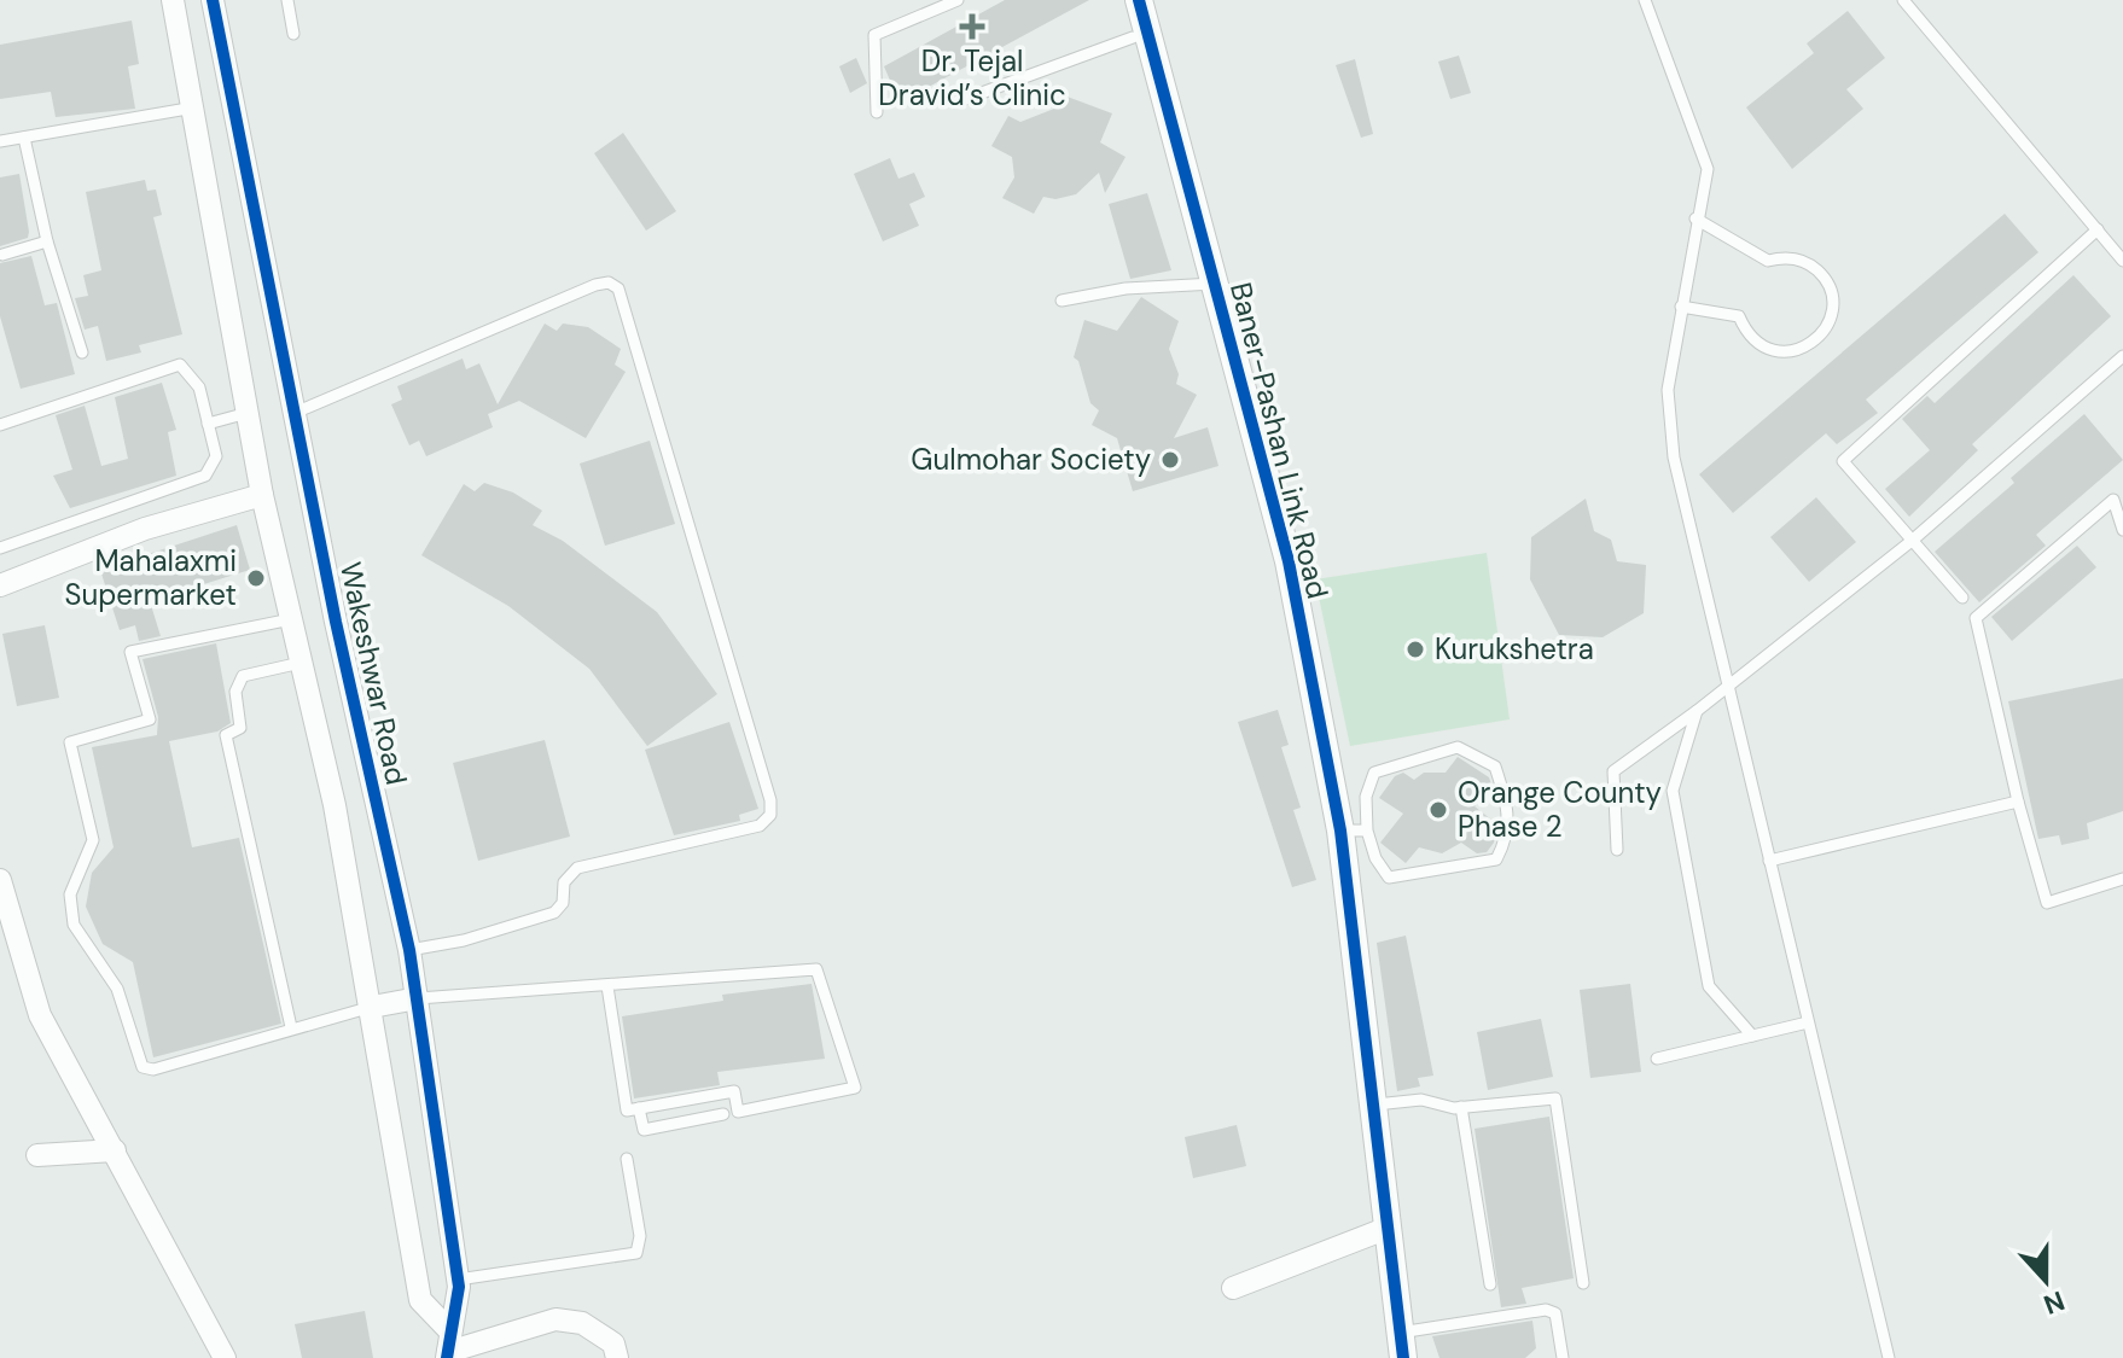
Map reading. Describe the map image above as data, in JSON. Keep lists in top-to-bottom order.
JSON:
{
  "streets": {
    "street": ["Baner-Pashan Link Road", "Wakeshwar Road"]
  },
  "places": {
    "health": ["Dr. Tejal Dravid’s Clinic"],
    "other": [
      "Gulmohar Society",
      "Mahalaxmi Supermarket",
      "Kurukshetra",
      "Orange County Phase 2"
    ]
  },
  "north": "bottom"
}
